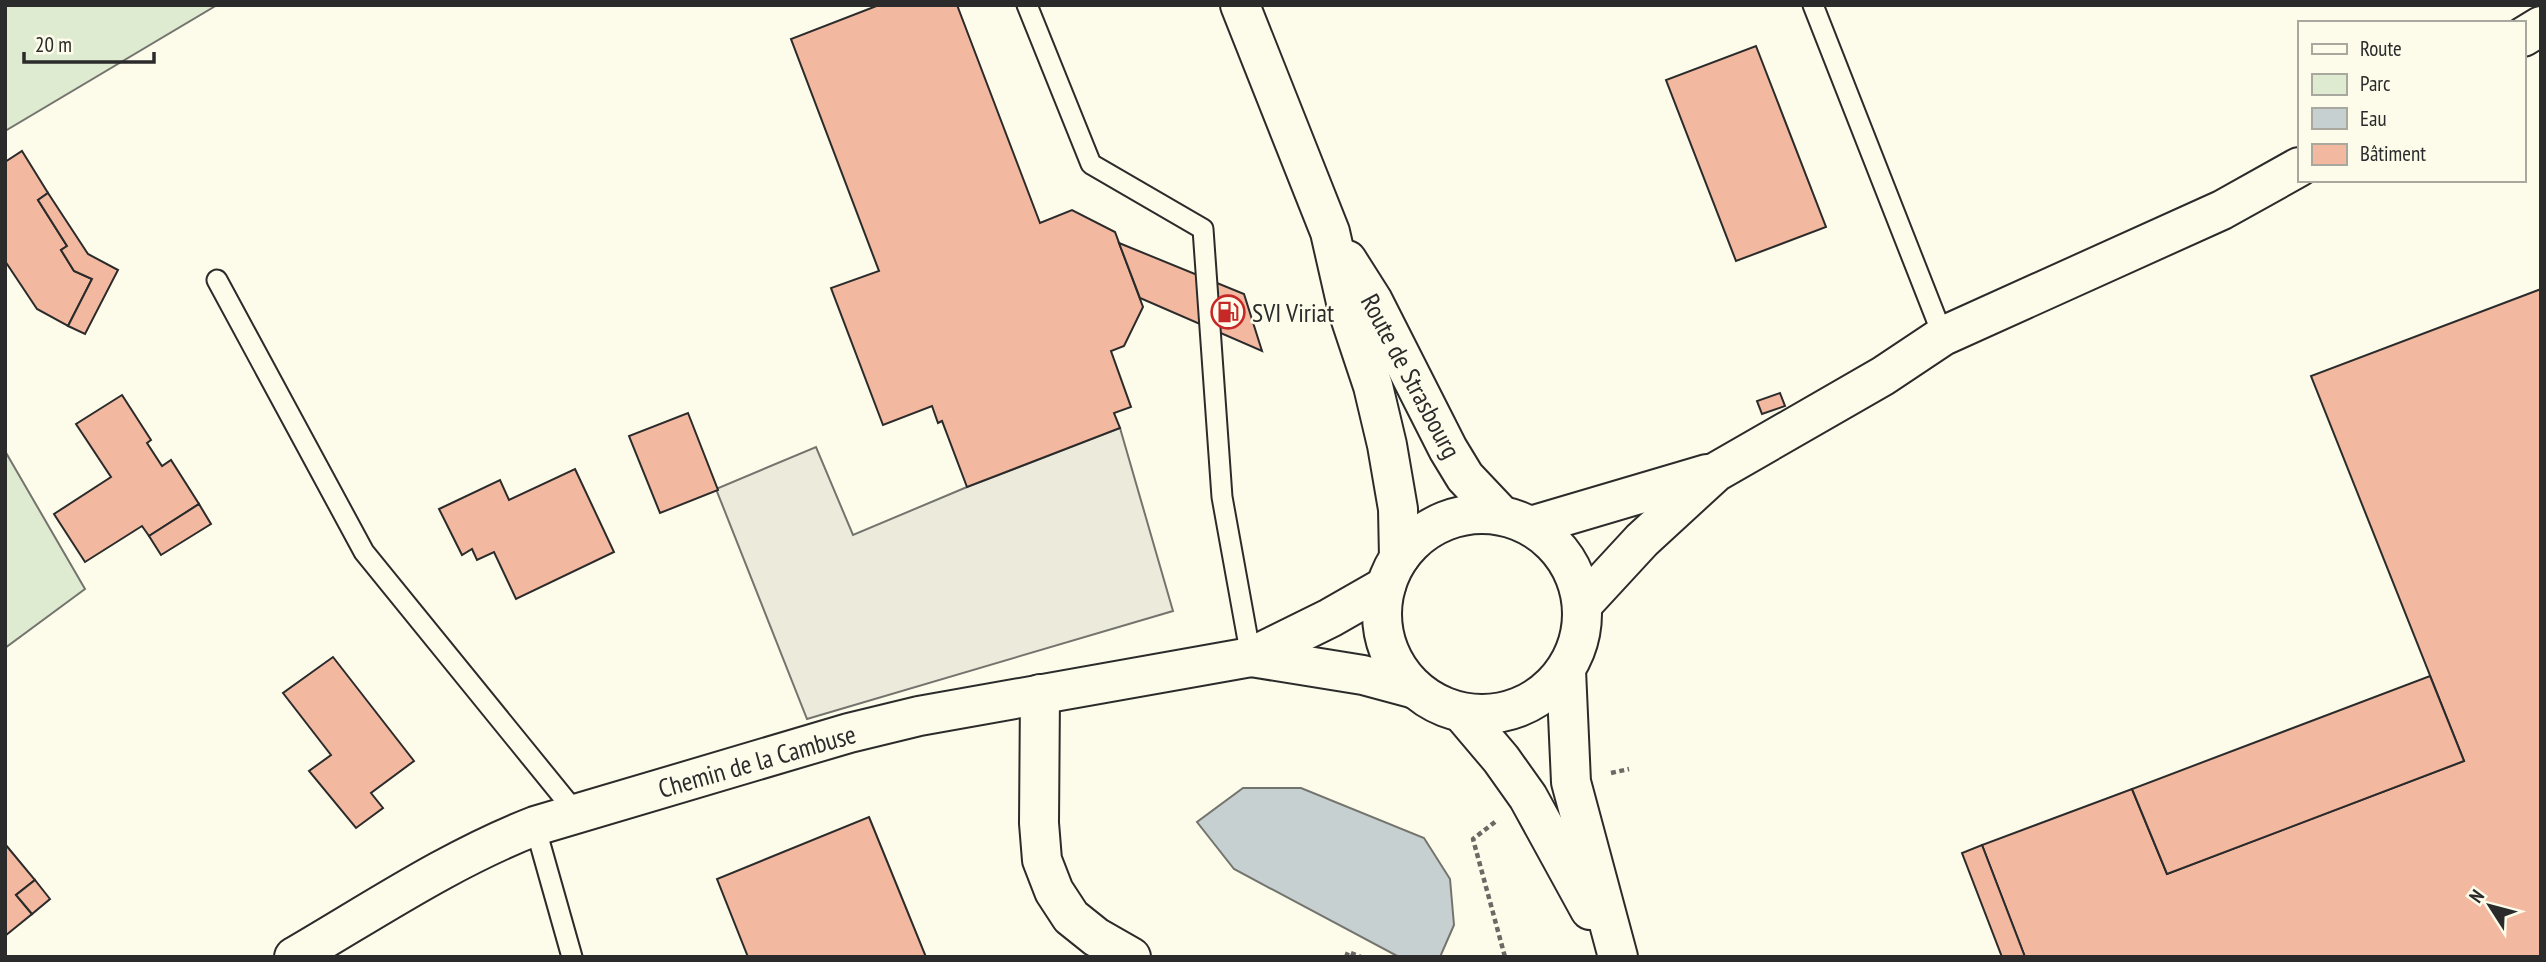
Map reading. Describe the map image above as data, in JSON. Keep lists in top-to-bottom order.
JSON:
{
  "streets": {
    "street": ["Route de Strasbourg", "Chemin de la Cambuse"]
  },
  "crossings": [
    ["Route de Strasbourg", "Chemin de la Cambuse"]
  ],
  "places": {
    "fuel station": ["SVI Viriat"]
  },
  "legend": [
    "Route",
    "Parc",
    "Eau",
    "Bâtiment"
  ],
  "scale_bar": "20 m",
  "north": "top left"
}
